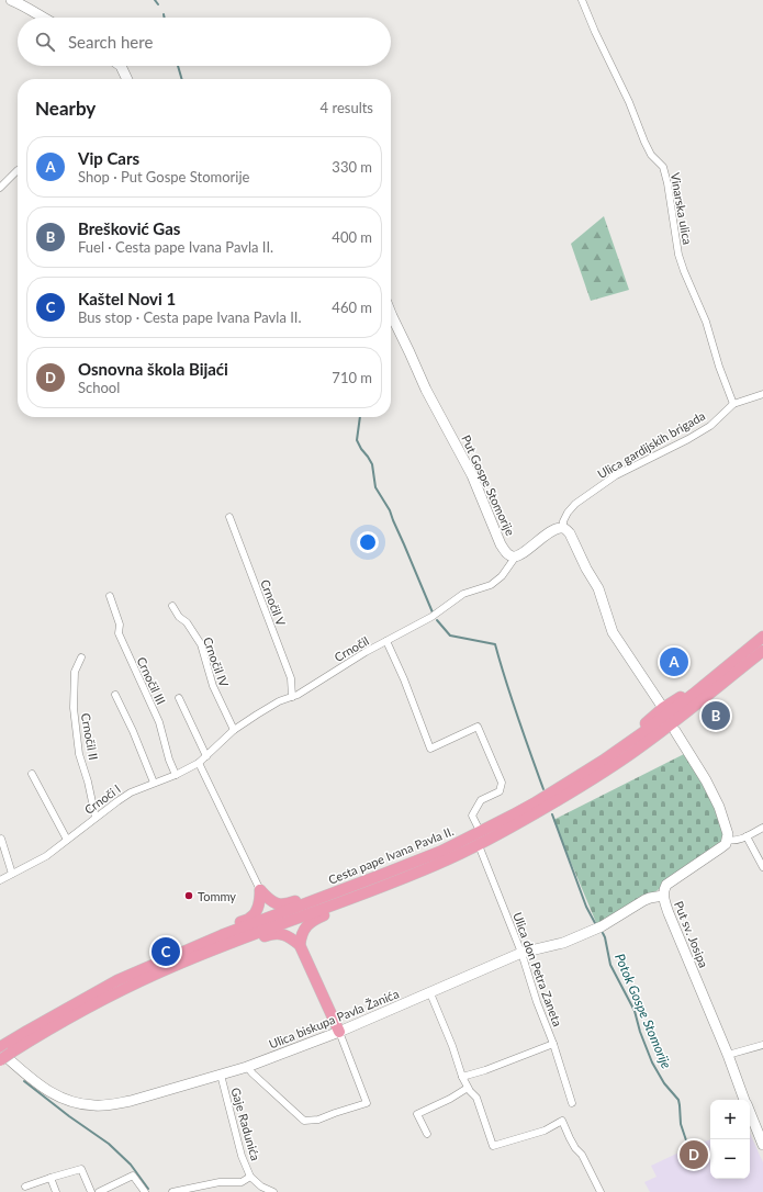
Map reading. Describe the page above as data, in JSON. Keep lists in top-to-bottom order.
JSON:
{
  "streets": {
    "main road": ["Cesta pape Ivana Pavla II."],
    "street": [
      "Vinarska ulica",
      "Ulica gardijskih brigada",
      "Put Gospe Stomorije",
      "Crnočil V",
      "Crnočil",
      "Crnočil IV",
      "Crnočil III",
      "Crnočil II",
      "Crnoči l",
      "Put sv. Josipa",
      "Ulica don Petra Zaneta",
      "Ulica biskupa Pavla Žanića",
      "Gaje Radunića"
    ]
  },
  "crossings": [
    ["Vinarska ulica", "Ulica gardijskih brigada"],
    ["Put Gospe Stomorije", "Crnočil"],
    ["Crnočil V", "Crnočil"],
    ["Crnočil", "Crnočil IV"],
    ["Crnočil", "Crnoči l"],
    ["Crnočil III", "Crnoči l"],
    ["Crnočil II", "Crnoči l"],
    ["Cesta pape Ivana Pavla II.", "Ulica don Petra Zaneta"],
    ["Cesta pape Ivana Pavla II.", "Ulica biskupa Pavla Žanića"],
    ["Put sv. Josipa", "Ulica biskupa Pavla Žanića"],
    ["Ulica don Petra Zaneta", "Ulica biskupa Pavla Žanića"],
    ["Ulica biskupa Pavla Žanića", "Gaje Radunića"]
  ],
  "water": ["Potok Gospe Stomorije"],
  "places": ["Tommy"],
  "page": {
    "search": "Search here",
    "heading": ["Nearby", "4 results"],
    "list": [
      {
        "mark": "A",
        "name": "Vip Cars",
        "note": "Shop · Put Gospe Stomorije",
        "value": "330 m"
      },
      {
        "mark": "B",
        "name": "Brešković Gas",
        "note": "Fuel · Cesta pape Ivana Pavla II.",
        "value": "400 m"
      },
      {
        "mark": "C",
        "name": "Kaštel Novi 1",
        "note": "Bus stop · Cesta pape Ivana Pavla II.",
        "value": "460 m"
      },
      {
        "mark": "D",
        "name": "Osnovna škola Bijaći",
        "note": "School",
        "value": "710 m"
      }
    ],
    "pins": [
      "A",
      "B",
      "C",
      "D"
    ],
    "map_buttons": ["+", "−"]
  }
}
